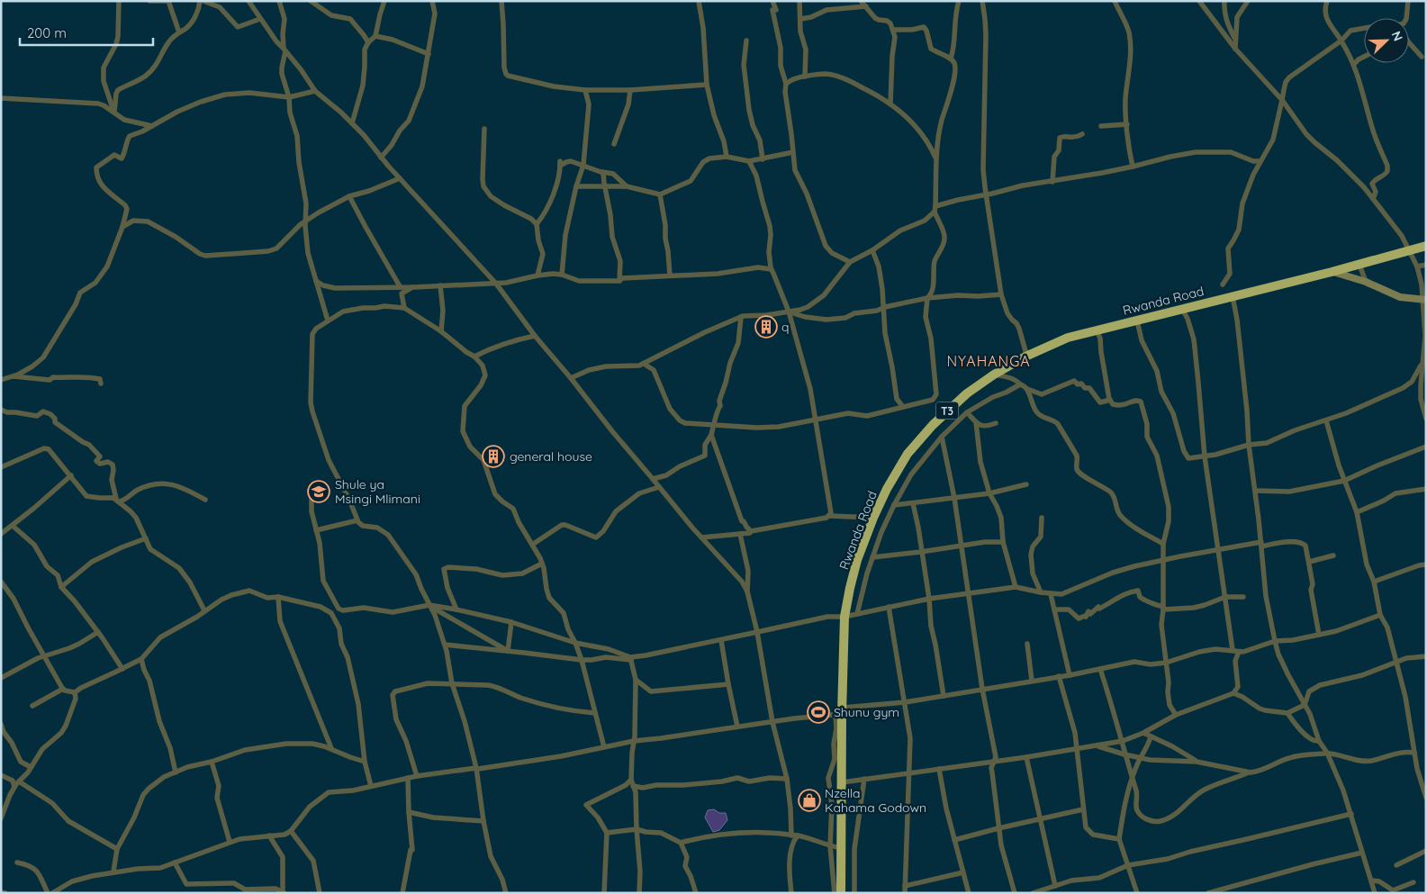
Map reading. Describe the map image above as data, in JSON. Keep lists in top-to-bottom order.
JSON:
{
  "streets": {
    "highway": ["Rwanda Road", "T3"]
  },
  "districts": ["NYAHANGA"],
  "places": {
    "building": ["q", "general house"],
    "school or university": ["Shule ya Msingi Mlimani"],
    "sports": ["Shunu gym"],
    "shop": ["Nzella Kahama Godown"]
  },
  "scale_bar": "200 m",
  "north": "top right"
}
